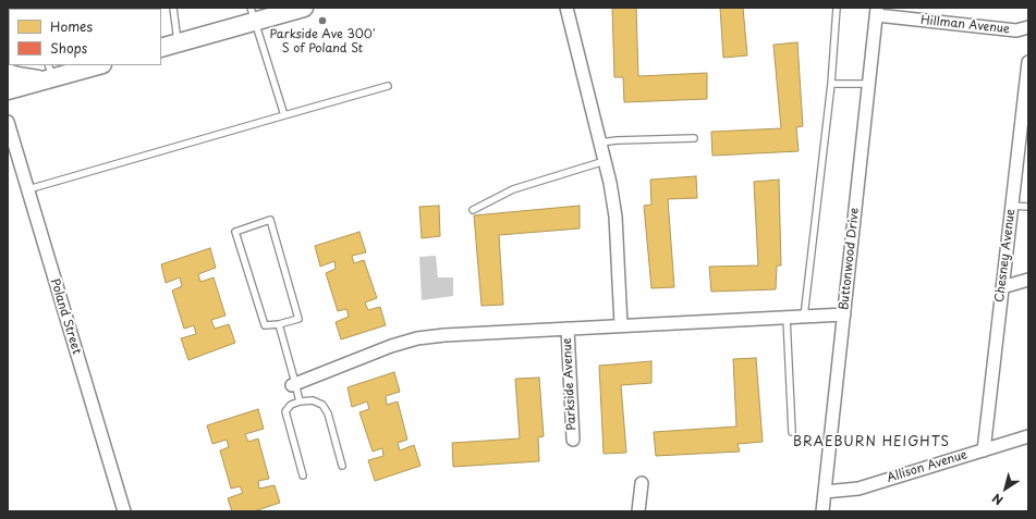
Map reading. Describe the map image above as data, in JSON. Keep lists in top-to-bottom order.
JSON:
{
  "streets": {
    "street": [
      "Hillman Avenue",
      "Chesney Avenue",
      "Buttonwood Drive",
      "Poland Street",
      "Parkside Avenue",
      "Allison Avenue"
    ]
  },
  "crossings": [
    ["Hillman Avenue", "Buttonwood Drive"],
    ["Chesney Avenue", "Allison Avenue"],
    ["Buttonwood Drive", "Allison Avenue"]
  ],
  "districts": ["BRAEBURN HEIGHTS"],
  "places": ["Parkside Ave 300' S of Poland St"],
  "legend": ["Homes", "Shops"],
  "north": "bottom left"
}
